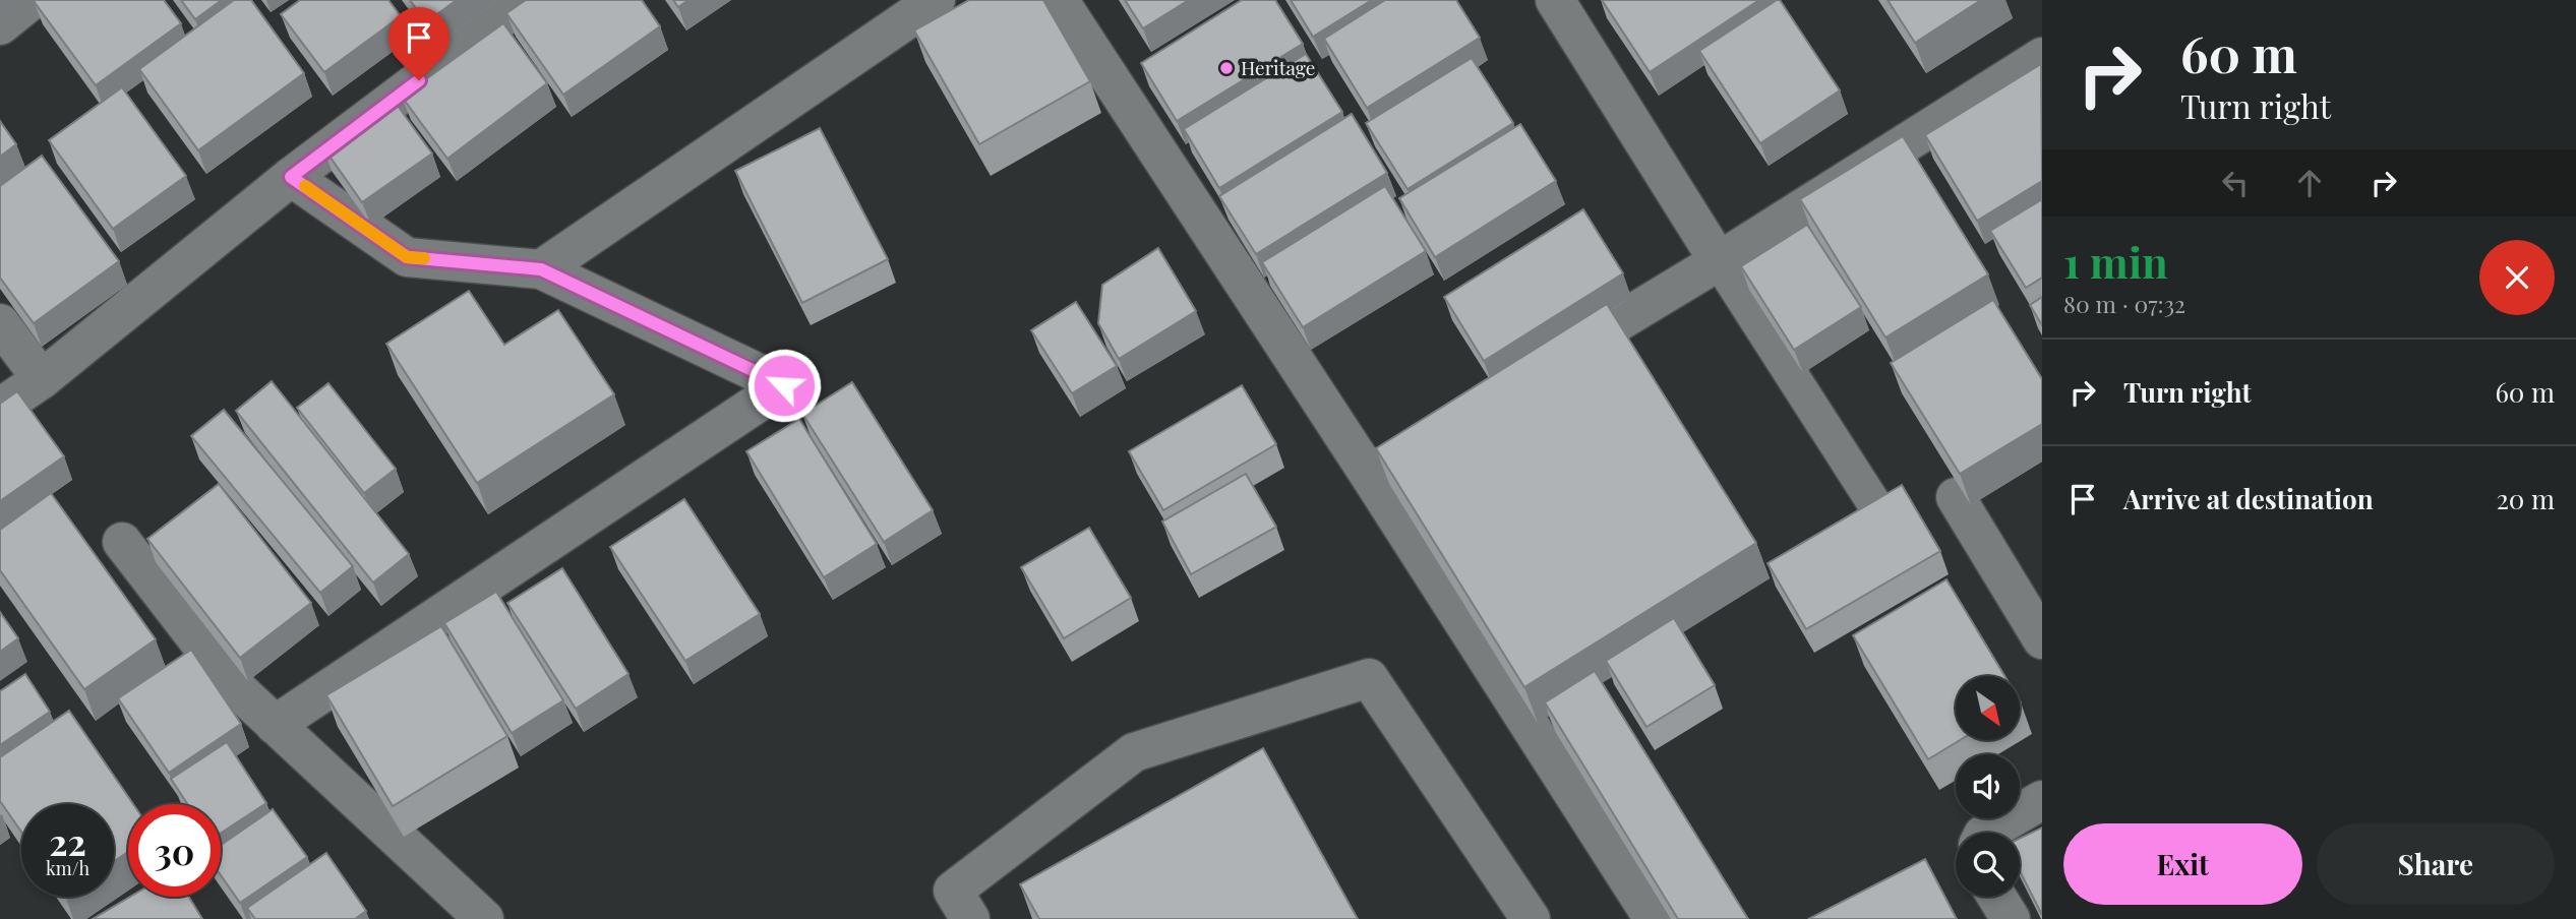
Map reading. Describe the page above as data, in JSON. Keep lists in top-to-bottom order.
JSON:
{
  "places": ["Heritage"],
  "north": "bottom right",
  "page": {
    "turn": ["60 m", "Turn right"],
    "heading": ["1 min", "80 m · 07:32"],
    "list": [
      {
        "name": "Turn right",
        "value": "60 m"
      },
      {
        "name": "Arrive at destination",
        "value": "20 m"
      }
    ],
    "speed": "22 km/h",
    "limit": "30",
    "buttons": ["Exit", "Share"]
  }
}
